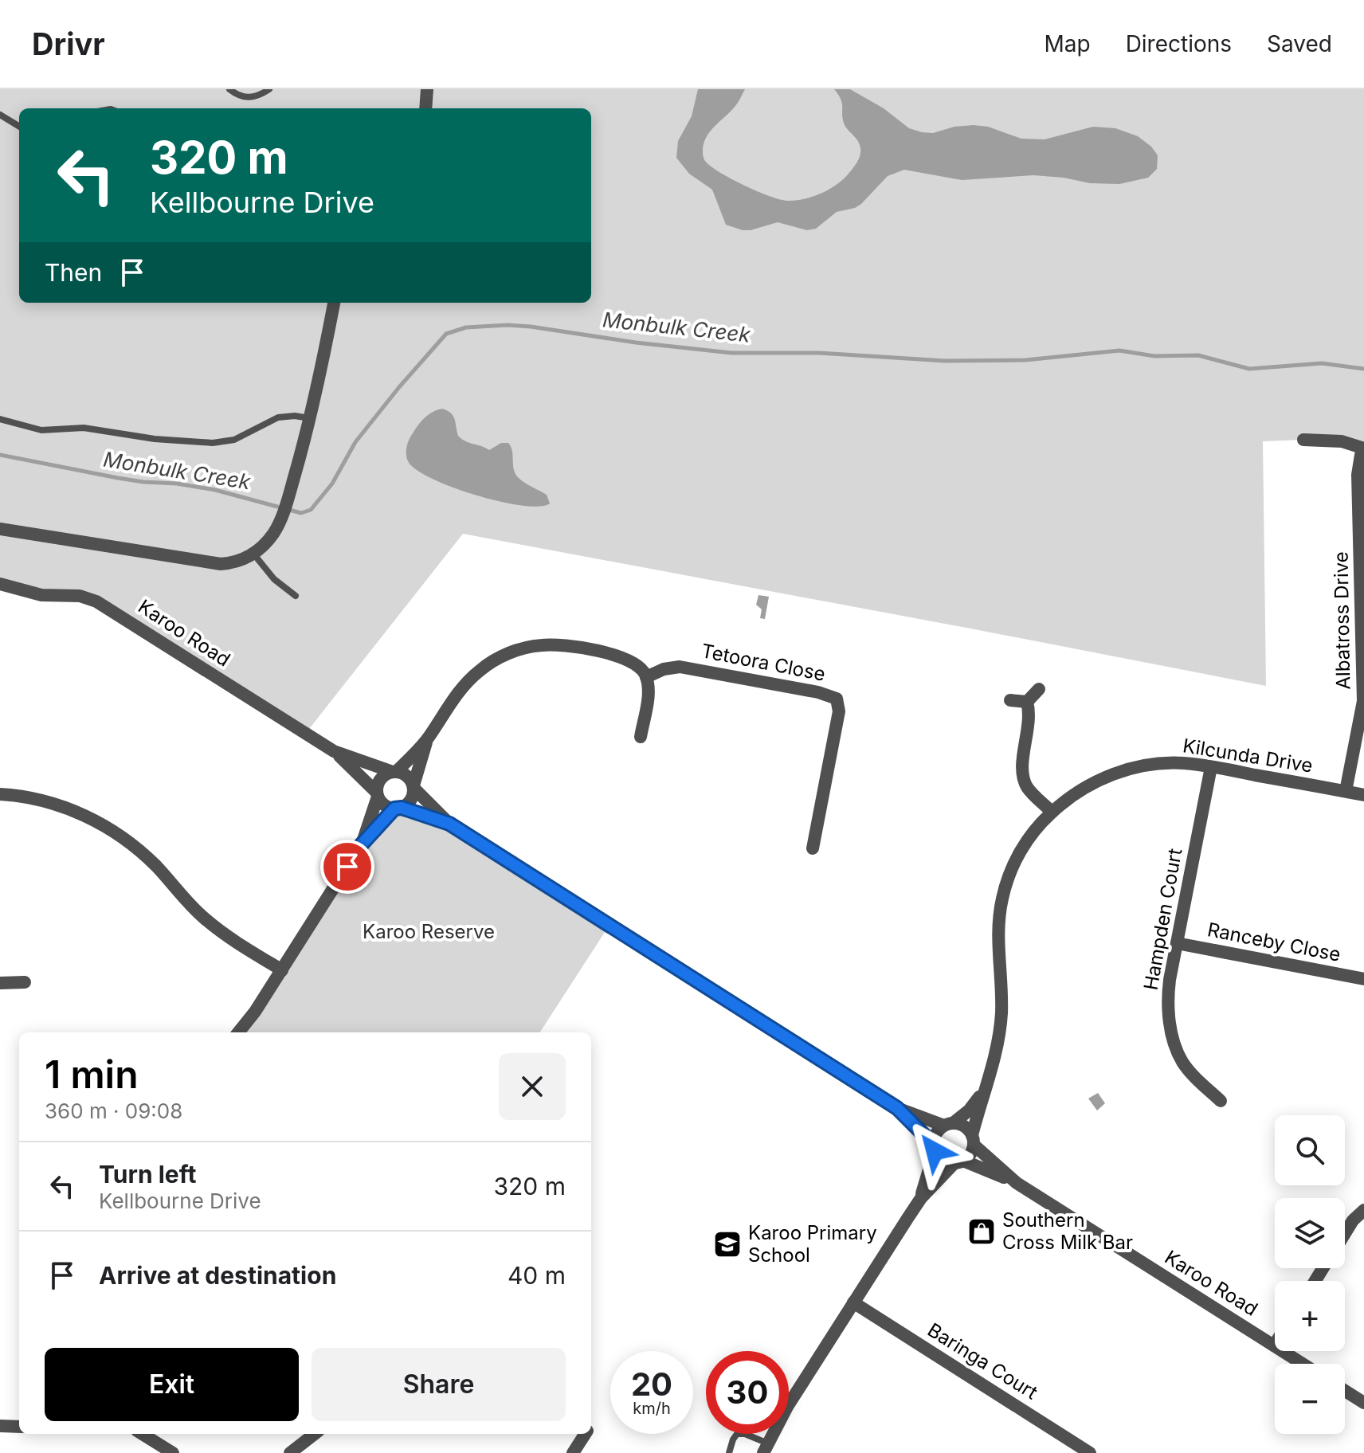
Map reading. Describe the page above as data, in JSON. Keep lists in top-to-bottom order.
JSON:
{
  "streets": {
    "street": [
      "Albatross Drive",
      "Karoo Road",
      "Tetoora Close",
      "Kilcunda Drive",
      "Hampden Court",
      "Ranceby Close",
      "Baringa Court"
    ]
  },
  "crossings": [
    ["Albatross Drive", "Kilcunda Drive"],
    ["Karoo Road", "Kilcunda Drive"],
    ["Kilcunda Drive", "Hampden Court"],
    ["Hampden Court", "Ranceby Close"]
  ],
  "water": ["Monbulk Creek"],
  "parks": ["Karoo Reserve"],
  "places": {
    "shop": ["Southern Cross Milk Bar"],
    "school or university": ["Karoo Primary School"]
  },
  "page": {
    "header": "Drivr",
    "nav": ["Map", "Directions", "Saved"],
    "turn": ["320 m", "Kellbourne Drive"],
    "then": "Then",
    "heading": ["1 min", "360 m · 09:08"],
    "map_buttons": ["+", "−"],
    "list": [
      {
        "name": "Turn left",
        "note": "Kellbourne Drive",
        "value": "320 m"
      },
      {
        "name": "Arrive at destination",
        "value": "40 m"
      }
    ],
    "buttons": ["Exit", "Share"],
    "speed": "20 km/h",
    "limit": "30"
  }
}
